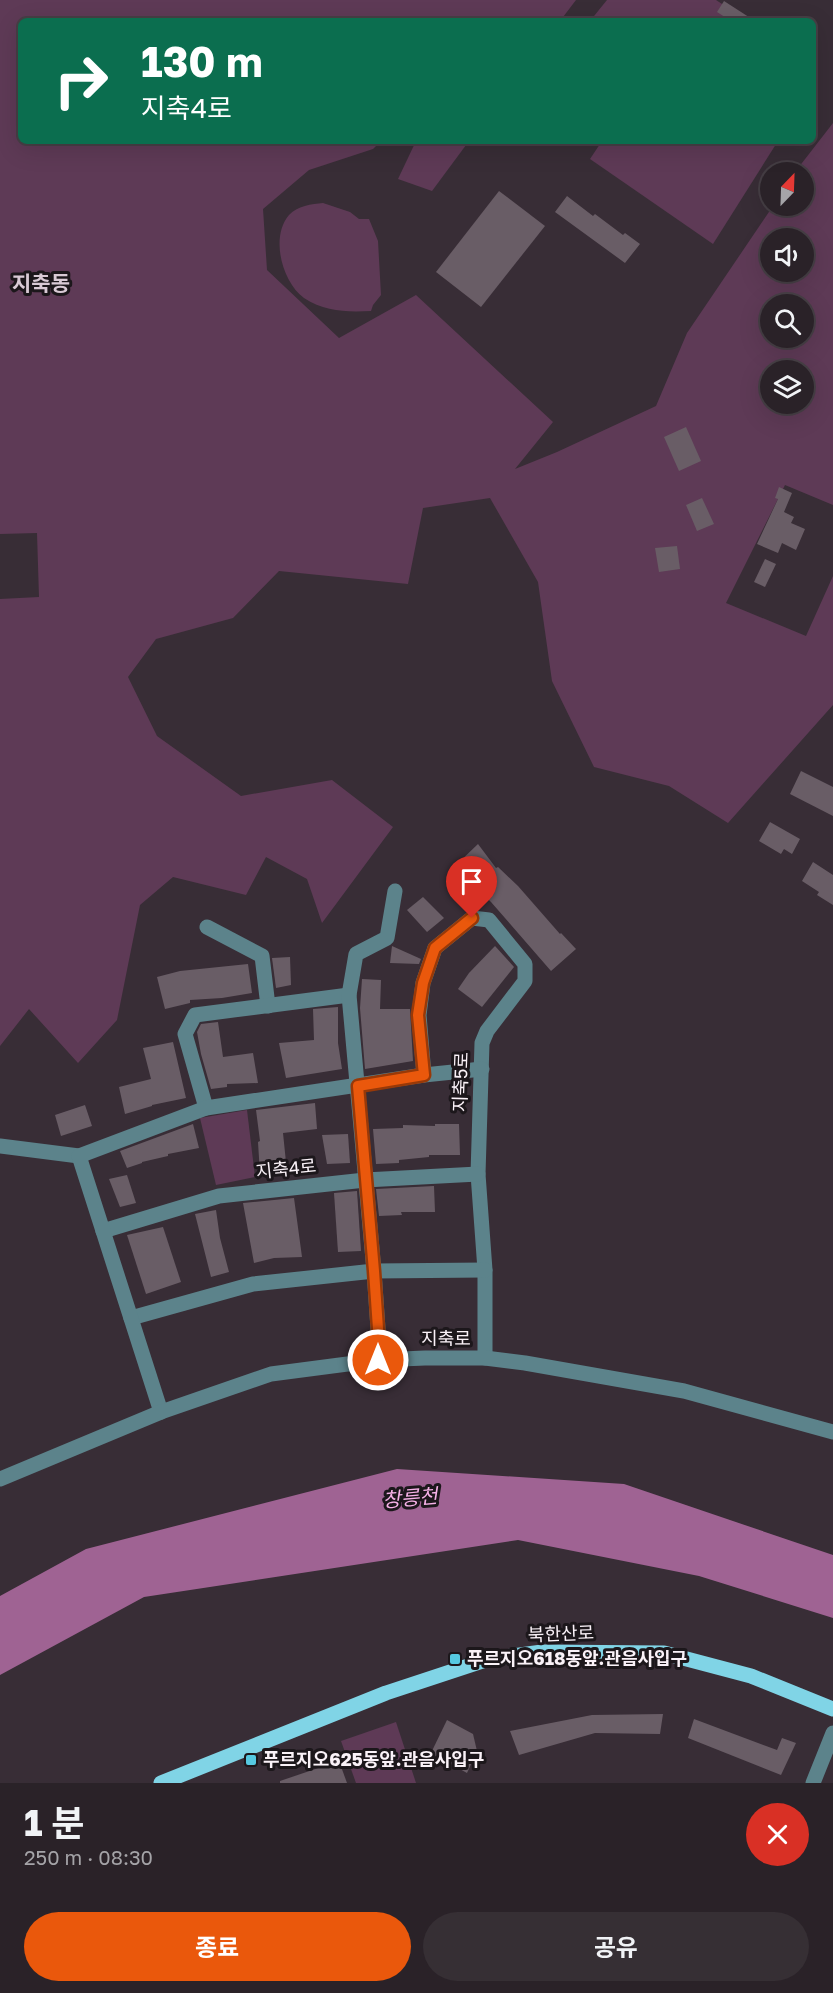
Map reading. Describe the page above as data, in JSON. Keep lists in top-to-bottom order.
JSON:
{
  "streets": {
    "main road": ["북한산로"],
    "street": ["지축5로", "지축4로", "지축로"]
  },
  "crossings": [
    ["지축5로", "지축4로"],
    ["지축5로", "지축로"]
  ],
  "districts": ["지축동"],
  "water": ["창릉천"],
  "places": {
    "transit": ["푸르지오618동앞.관음사입구", "푸르지오625동앞.관음사입구"]
  },
  "north": "top right",
  "page": {
    "turn": ["130 m", "지축4로"],
    "heading": ["1 분", "250 m · 08:30"],
    "buttons": ["종료", "공유"]
  }
}
